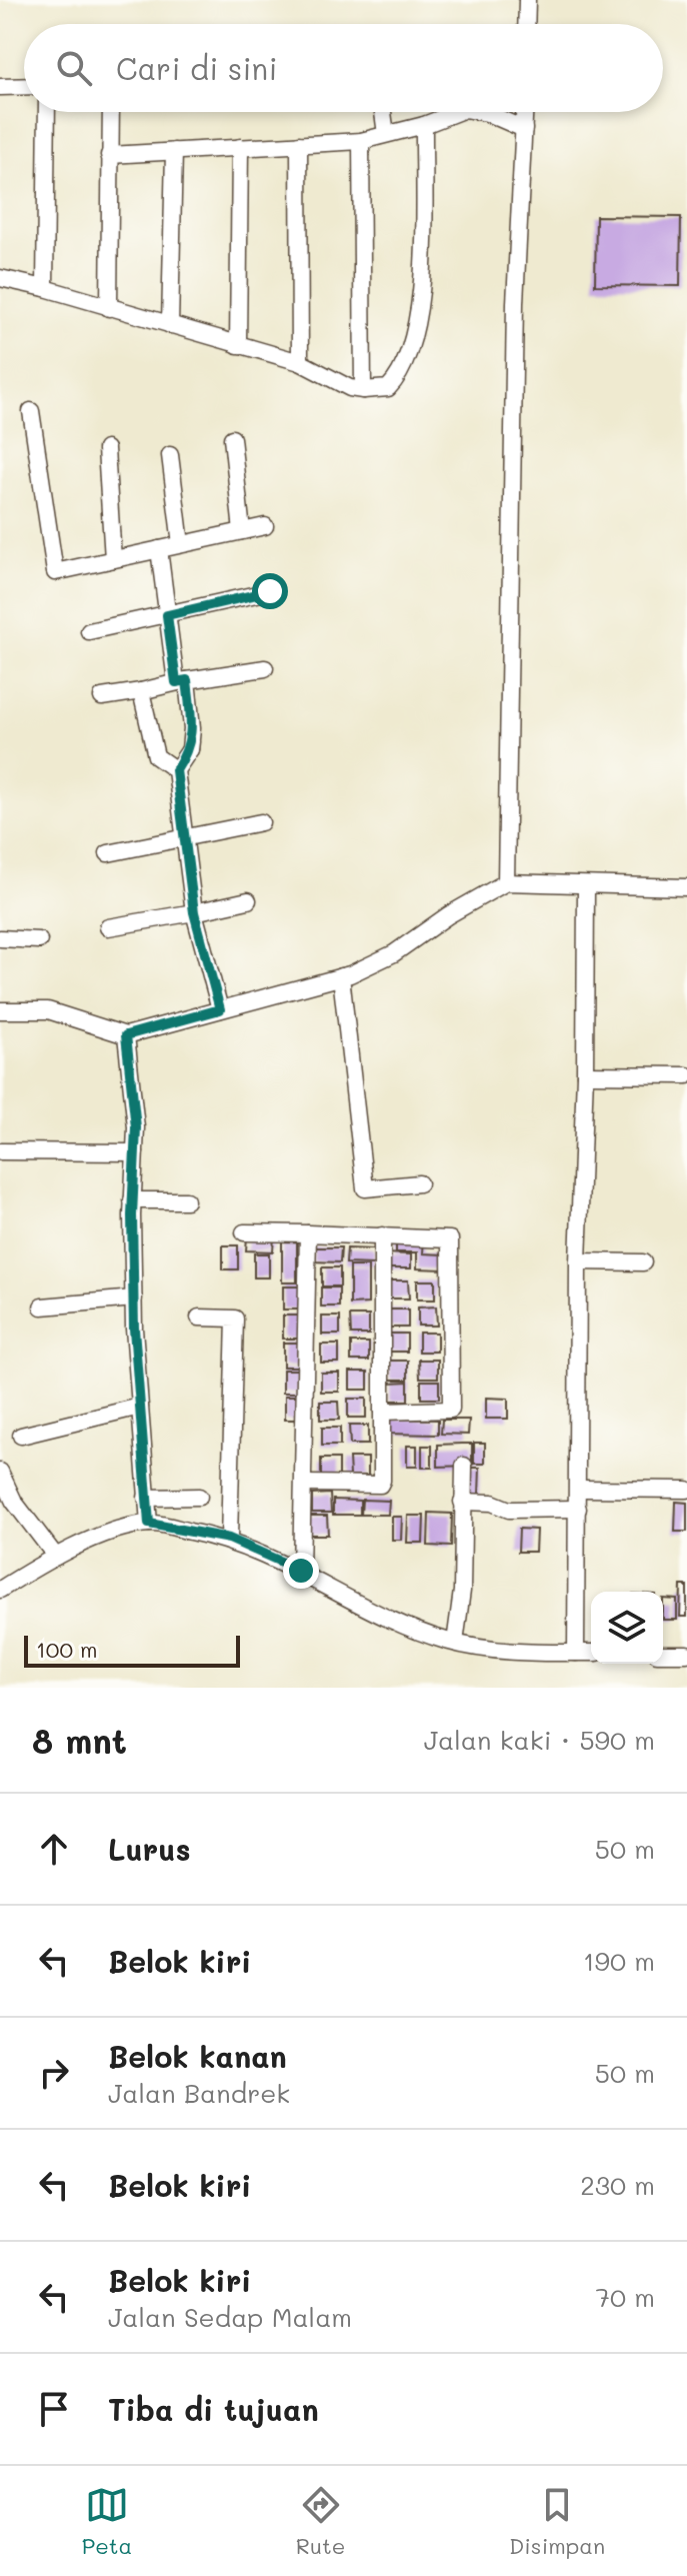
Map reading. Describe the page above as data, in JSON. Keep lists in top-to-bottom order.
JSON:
{
  "scale_bar": "100 m",
  "page": {
    "search": "Cari di sini",
    "scale": "100 m",
    "heading": ["8 mnt", "Jalan kaki · 590 m"],
    "list": [
      ["Lurus", "50 m"],
      ["Belok kiri", "190 m"],
      ["Belok kanan", "Jalan Bandrek", "50 m"],
      ["Belok kiri", "230 m"],
      ["Belok kiri", "Jalan Sedap Malam", "70 m"],
      "Tiba di tujuan"
    ],
    "nav": ["Peta", "Rute", "Disimpan"]
  }
}
